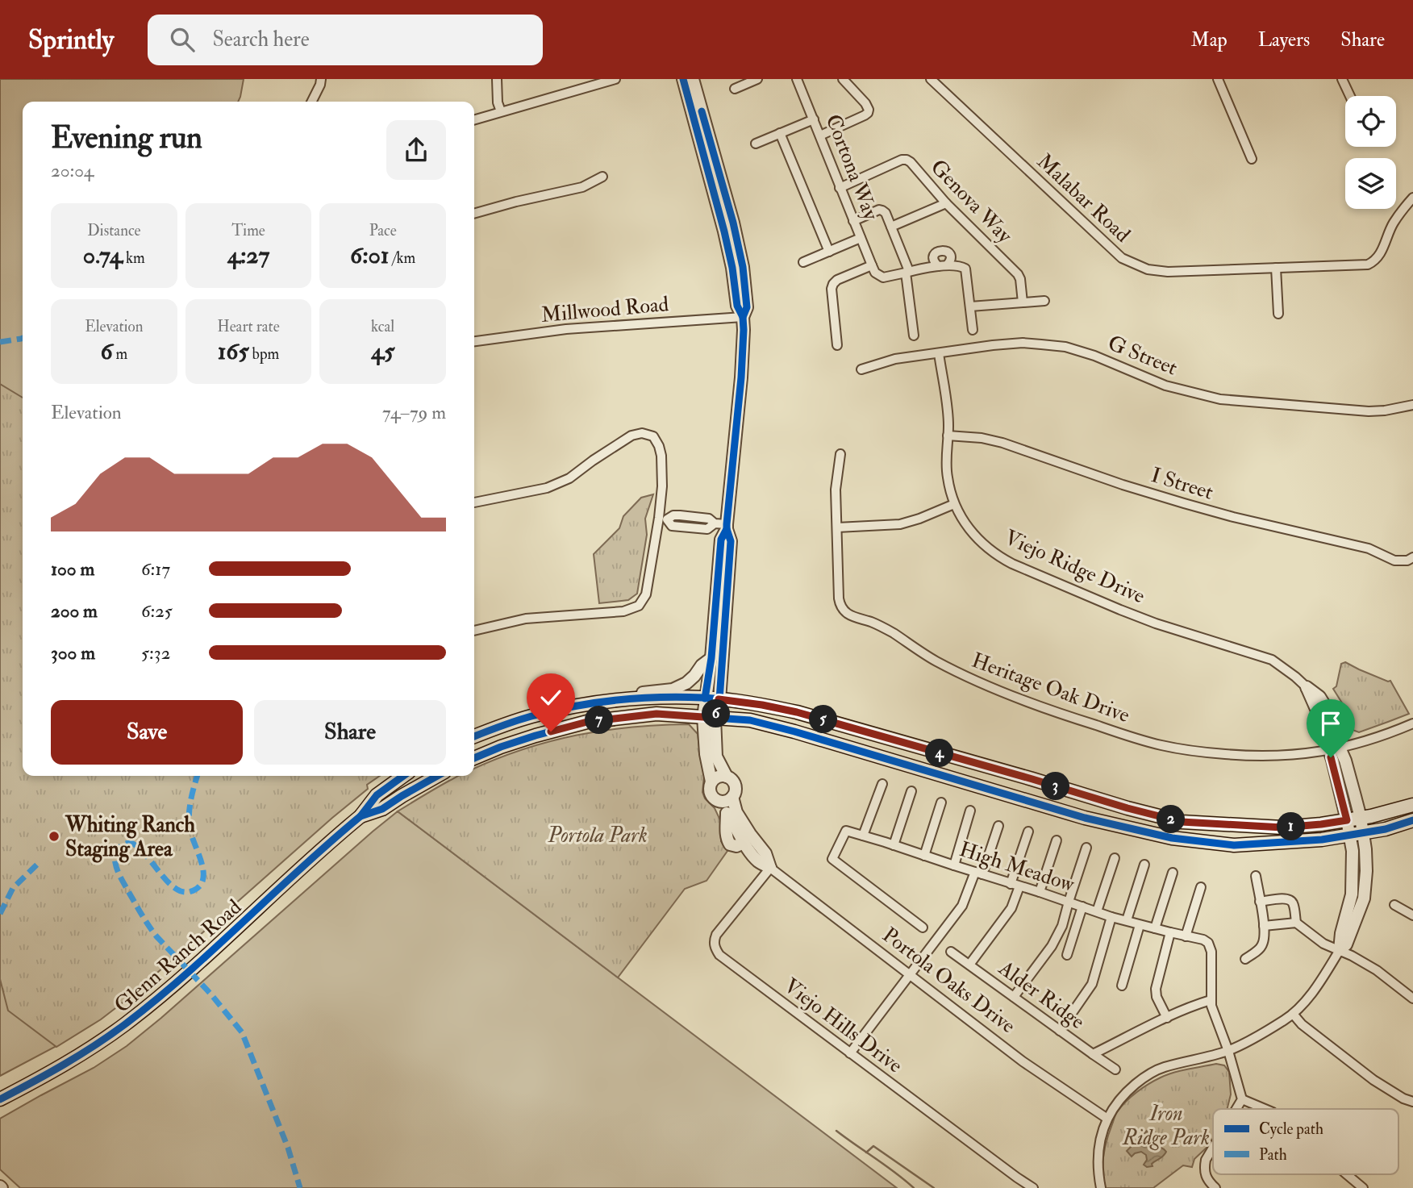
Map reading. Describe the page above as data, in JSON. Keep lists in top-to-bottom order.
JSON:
{
  "streets": {
    "main road": ["Glenn Ranch Road"],
    "street": [
      "Cortona Way",
      "Malabar Road",
      "Genova Way",
      "Millwood Road",
      "G Street",
      "I Street",
      "Viejo Ridge Drive",
      "Heritage Oak Drive",
      "High Meadow",
      "Portola Oaks Drive",
      "Alder Ridge",
      "Viejo Hills Drive"
    ]
  },
  "crossings": [
    ["Cortona Way", "Genova Way"],
    ["G Street", "Viejo Ridge Drive"],
    ["I Street", "Viejo Ridge Drive"],
    ["Viejo Ridge Drive", "Heritage Oak Drive"],
    ["Viejo Ridge Drive", "High Meadow"],
    ["Viejo Ridge Drive", "Portola Oaks Drive"],
    ["High Meadow", "Alder Ridge"],
    ["Portola Oaks Drive", "Viejo Hills Drive"]
  ],
  "parks": ["Portola Park", "Iron Ridge Park"],
  "places": ["Whiting Ranch Staging Area"],
  "legend": ["Cycle path", "Path"],
  "page": {
    "header": "Sprintly",
    "search": "Search here",
    "nav": ["Map", "Layers", "Share"],
    "heading": ["Evening run", "20:04"],
    "stats": [
      ["Distance", "0.74 km"],
      ["Time", "4:27"],
      ["Pace", "6:01 /km"],
      ["Elevation", "6 m"],
      ["Heart rate", "165 bpm"],
      ["kcal", "45"]
    ],
    "chart": ["Elevation", "74–79 m"],
    "list": [
      {
        "name": "100 m",
        "note": "6:17"
      },
      {
        "name": "200 m",
        "note": "6:25"
      },
      {
        "name": "300 m",
        "note": "5:32"
      }
    ],
    "buttons": ["Save", "Share"],
    "pins": [
      "6",
      "5",
      "7",
      "4",
      "3",
      "2",
      "1"
    ]
  }
}
